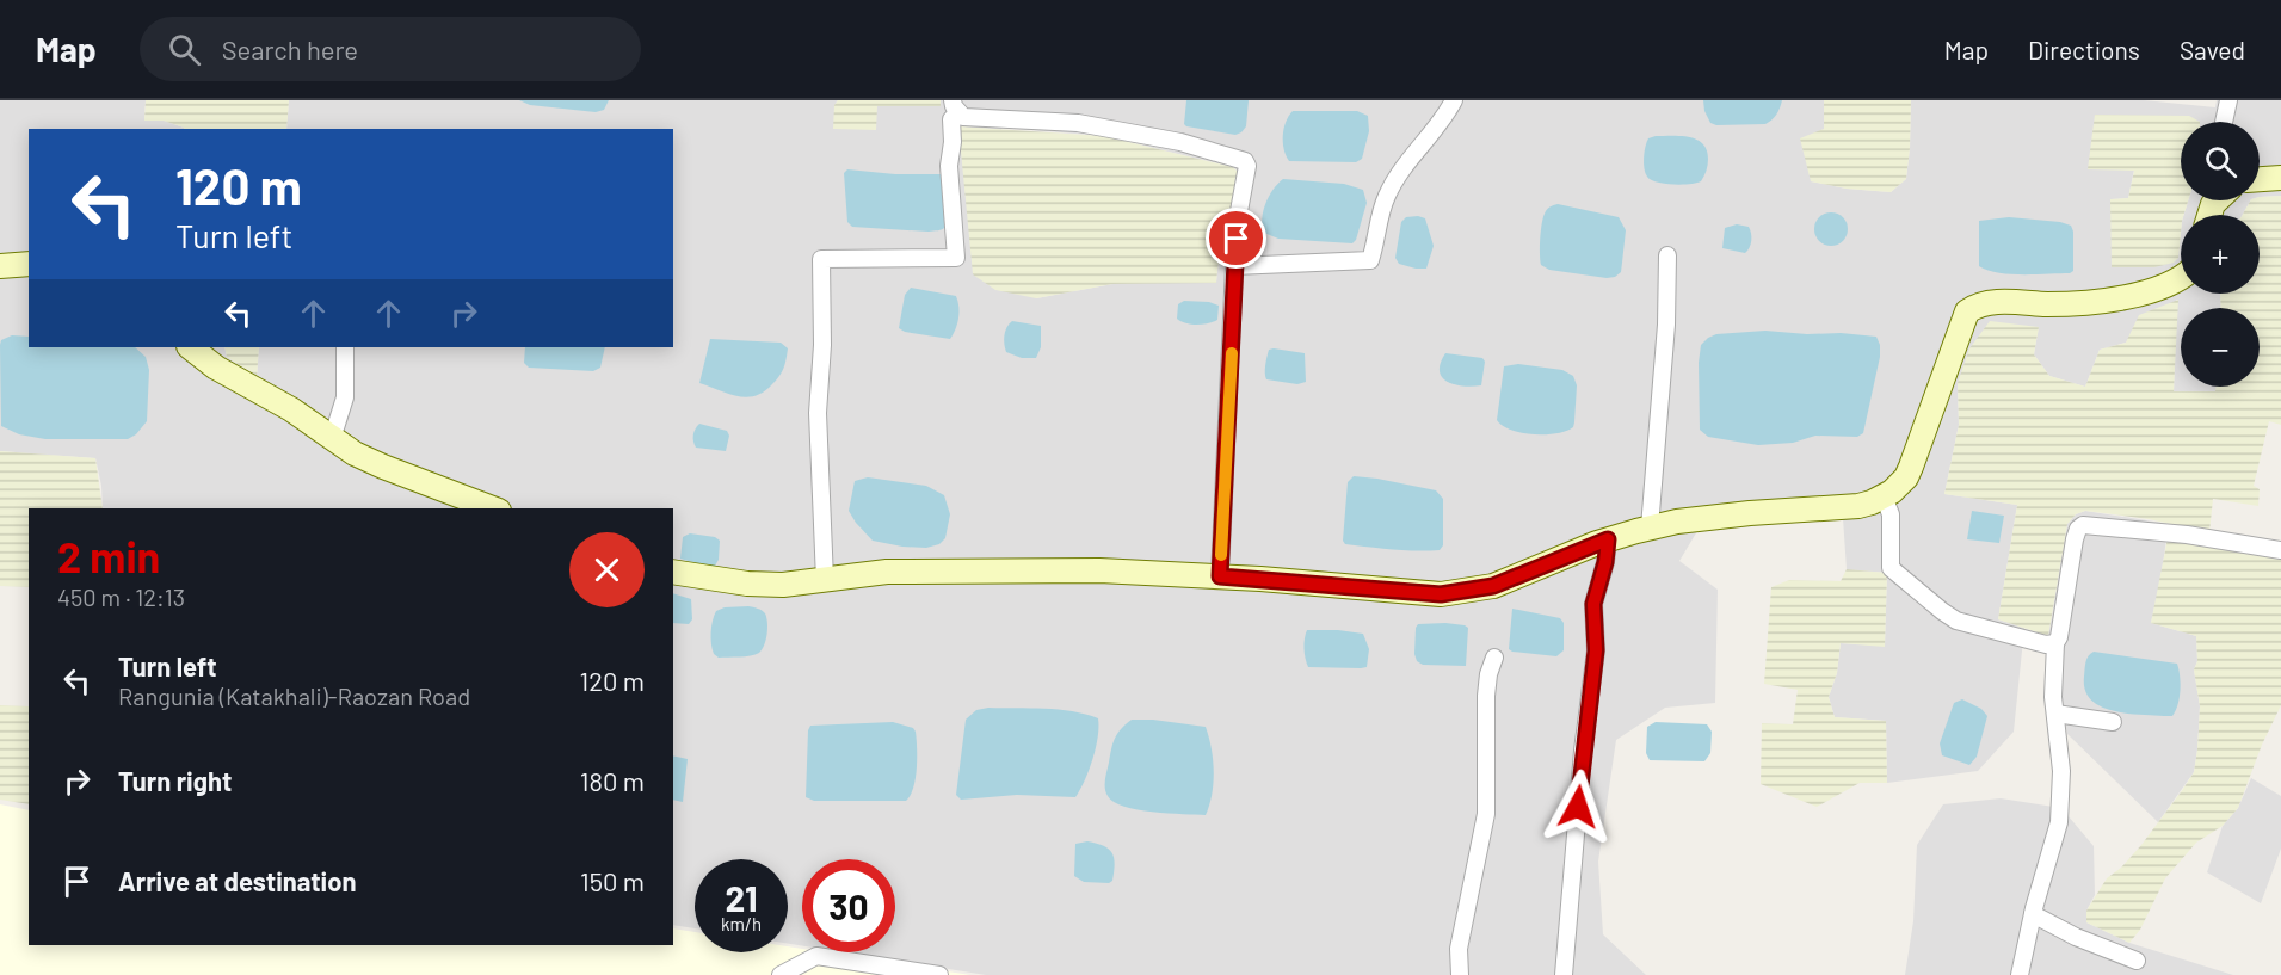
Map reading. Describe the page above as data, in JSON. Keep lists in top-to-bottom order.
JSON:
{
  "page": {
    "header": "Map",
    "search": "Search here",
    "nav": ["Map", "Directions", "Saved"],
    "map_buttons": ["+", "−"],
    "turn": ["120 m", "Turn left"],
    "heading": ["2 min", "450 m · 12:13"],
    "list": [
      {
        "name": "Turn left",
        "note": "Rangunia (Katakhali)-Raozan Road",
        "value": "120 m"
      },
      {
        "name": "Turn right",
        "value": "180 m"
      },
      {
        "name": "Arrive at destination",
        "value": "150 m"
      }
    ],
    "speed": "21 km/h",
    "limit": "30"
  }
}
